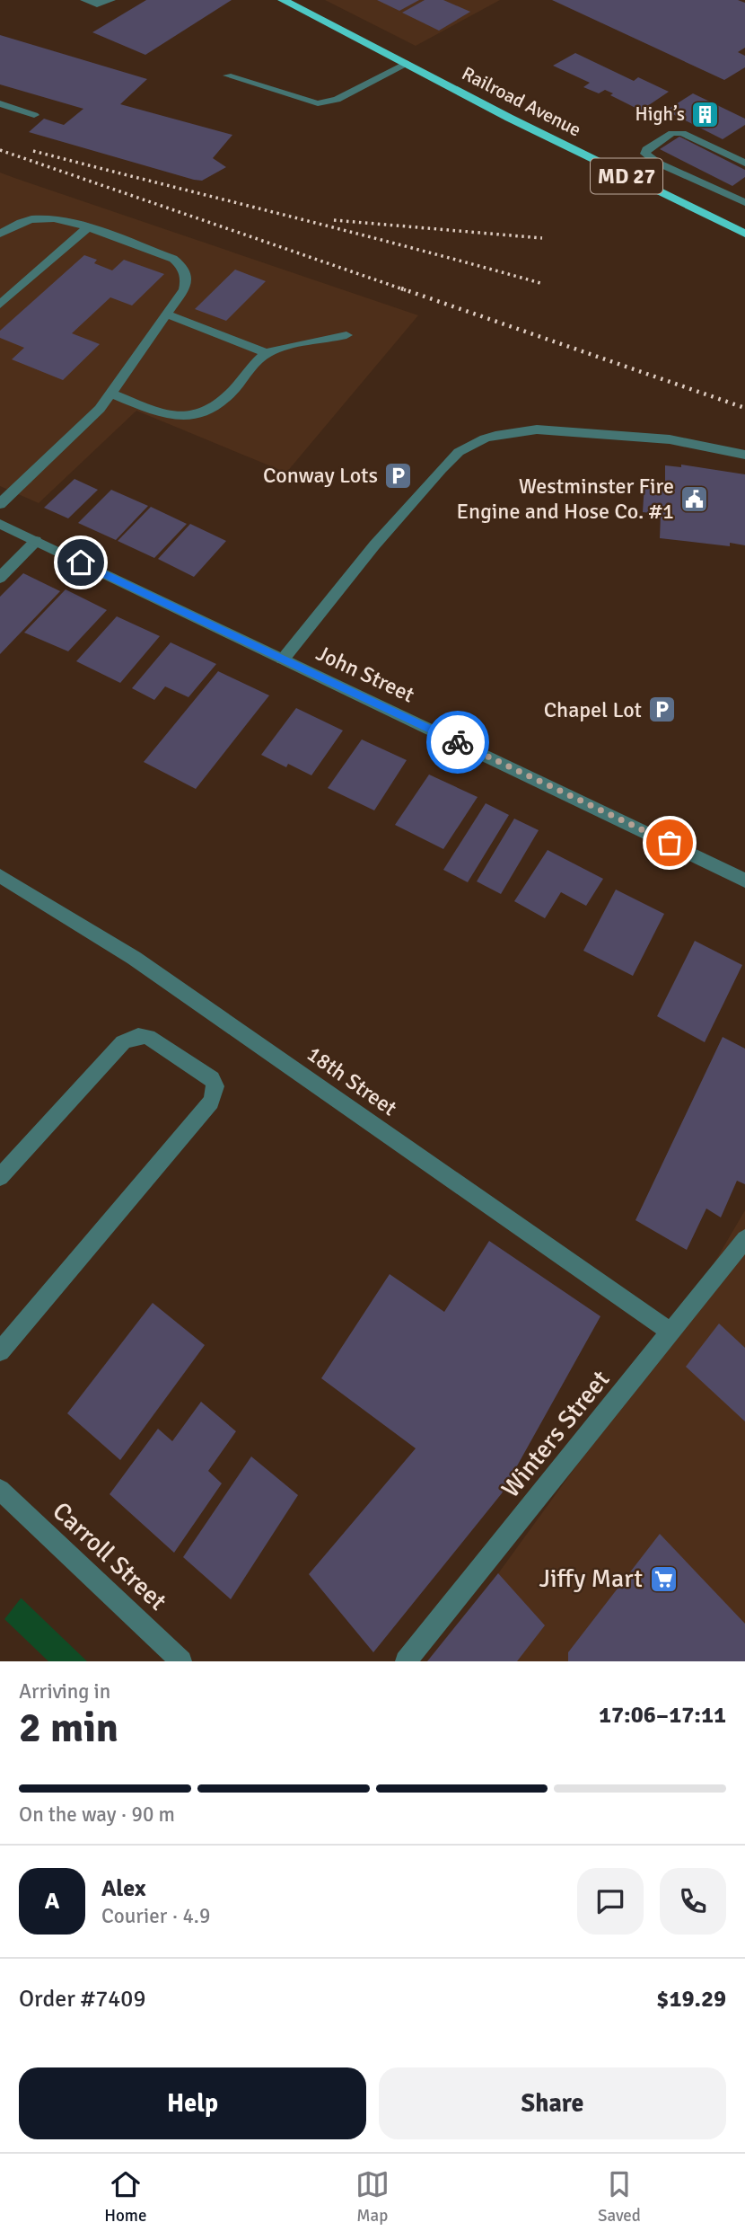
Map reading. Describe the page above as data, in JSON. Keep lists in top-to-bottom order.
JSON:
{
  "streets": {
    "highway": ["Railroad Avenue", "MD 27"],
    "street": [
      "John Street",
      "18th Street",
      "Winters Street",
      "Carroll Street"
    ]
  },
  "crossings": [
    ["18th Street", "Winters Street"]
  ],
  "places": {
    "building": ["High’s"],
    "parking": ["Conway Lots", "Chapel Lot"],
    "public building": ["Westminster Fire Engine and Hose Co. #1"],
    "supermarket": ["Jiffy Mart"]
  },
  "page": {
    "heading": ["2 min", "Arriving in", "17:06–17:11"],
    "panel": [
      "Alex",
      "Courier · 4.9",
      "Order #7409",
      "$19.29"
    ],
    "bar": "On the way · 90 m",
    "round": "A",
    "buttons": ["Help", "Share"],
    "tabs": ["Home", "Map", "Saved"]
  }
}
